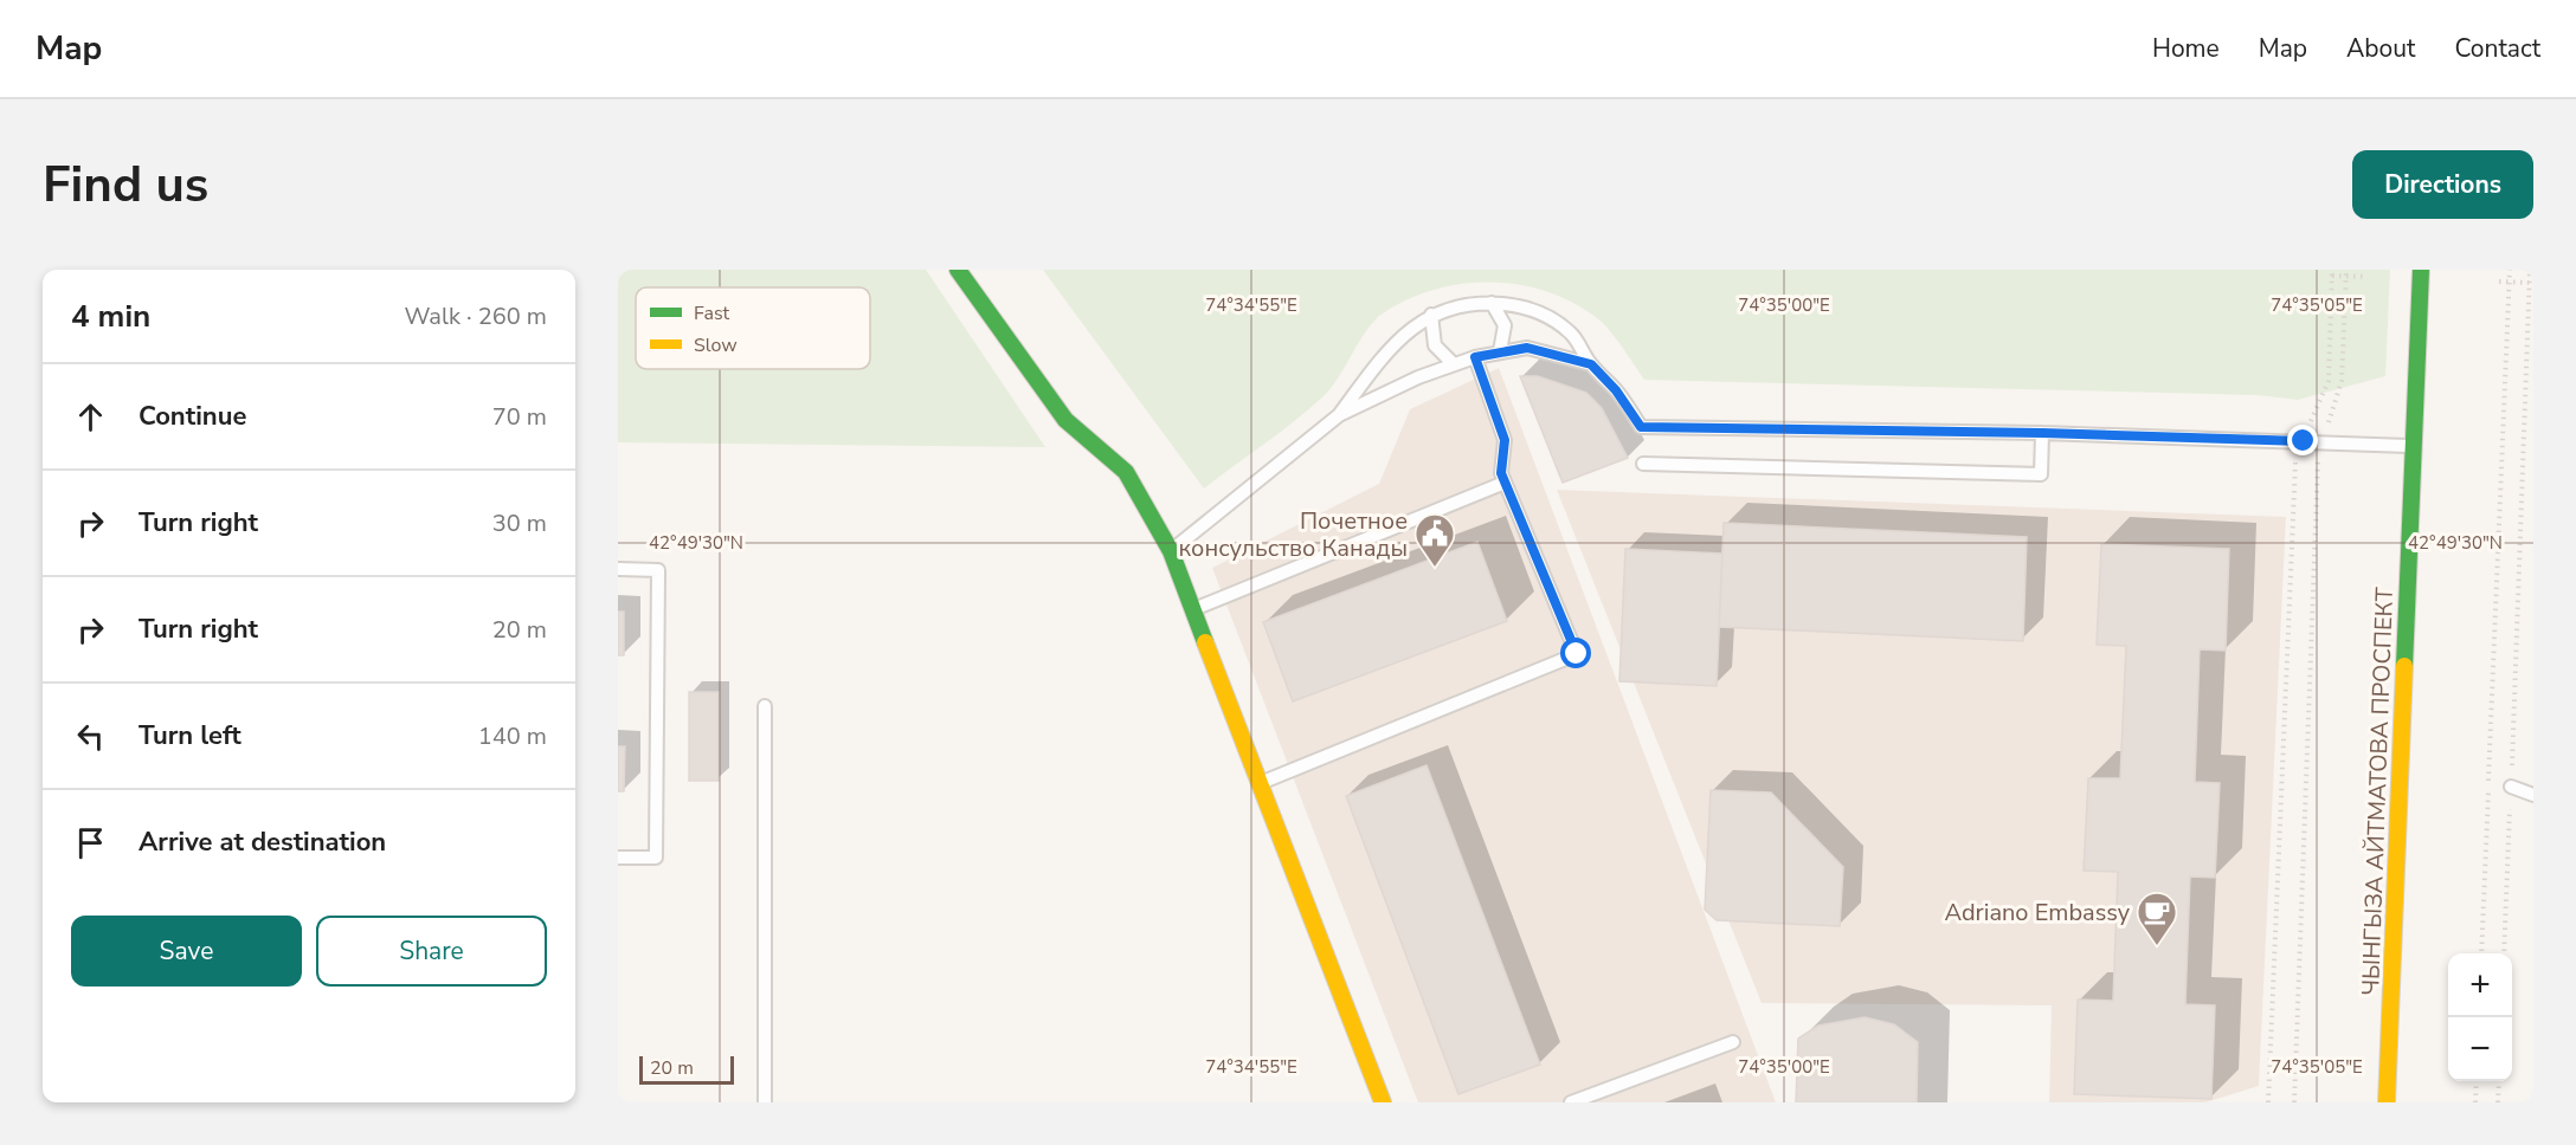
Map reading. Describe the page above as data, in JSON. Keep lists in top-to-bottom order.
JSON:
{
  "streets": {
    "street": ["ЧЫНГЫЗА АЙТМАТОВА ПРОСПЕКТ"]
  },
  "places": {
    "public building": ["Почетное консульство Канады"],
    "cafe": ["Adriano Embassy"]
  },
  "legend": ["Fast", "Slow"],
  "scale_bar": "20 m",
  "page": {
    "header": "Map",
    "nav": [
      "Home",
      "Map",
      "About",
      "Contact"
    ],
    "buttons": [
      "Directions",
      ["Save", "Share"]
    ],
    "title": "Find us",
    "heading": ["4 min", "Walk · 260 m"],
    "list": [
      ["Continue", "70 m"],
      ["Turn right", "30 m"],
      ["Turn right", "20 m"],
      ["Turn left", "140 m"],
      "Arrive at destination"
    ],
    "map_buttons": ["+", "−"],
    "scale": "20 m"
  },
  "coordinates": [
    "74°34'55\"E",
    "74°35'00\"E",
    "74°35'05\"E",
    "42°49'30\"N"
  ]
}
